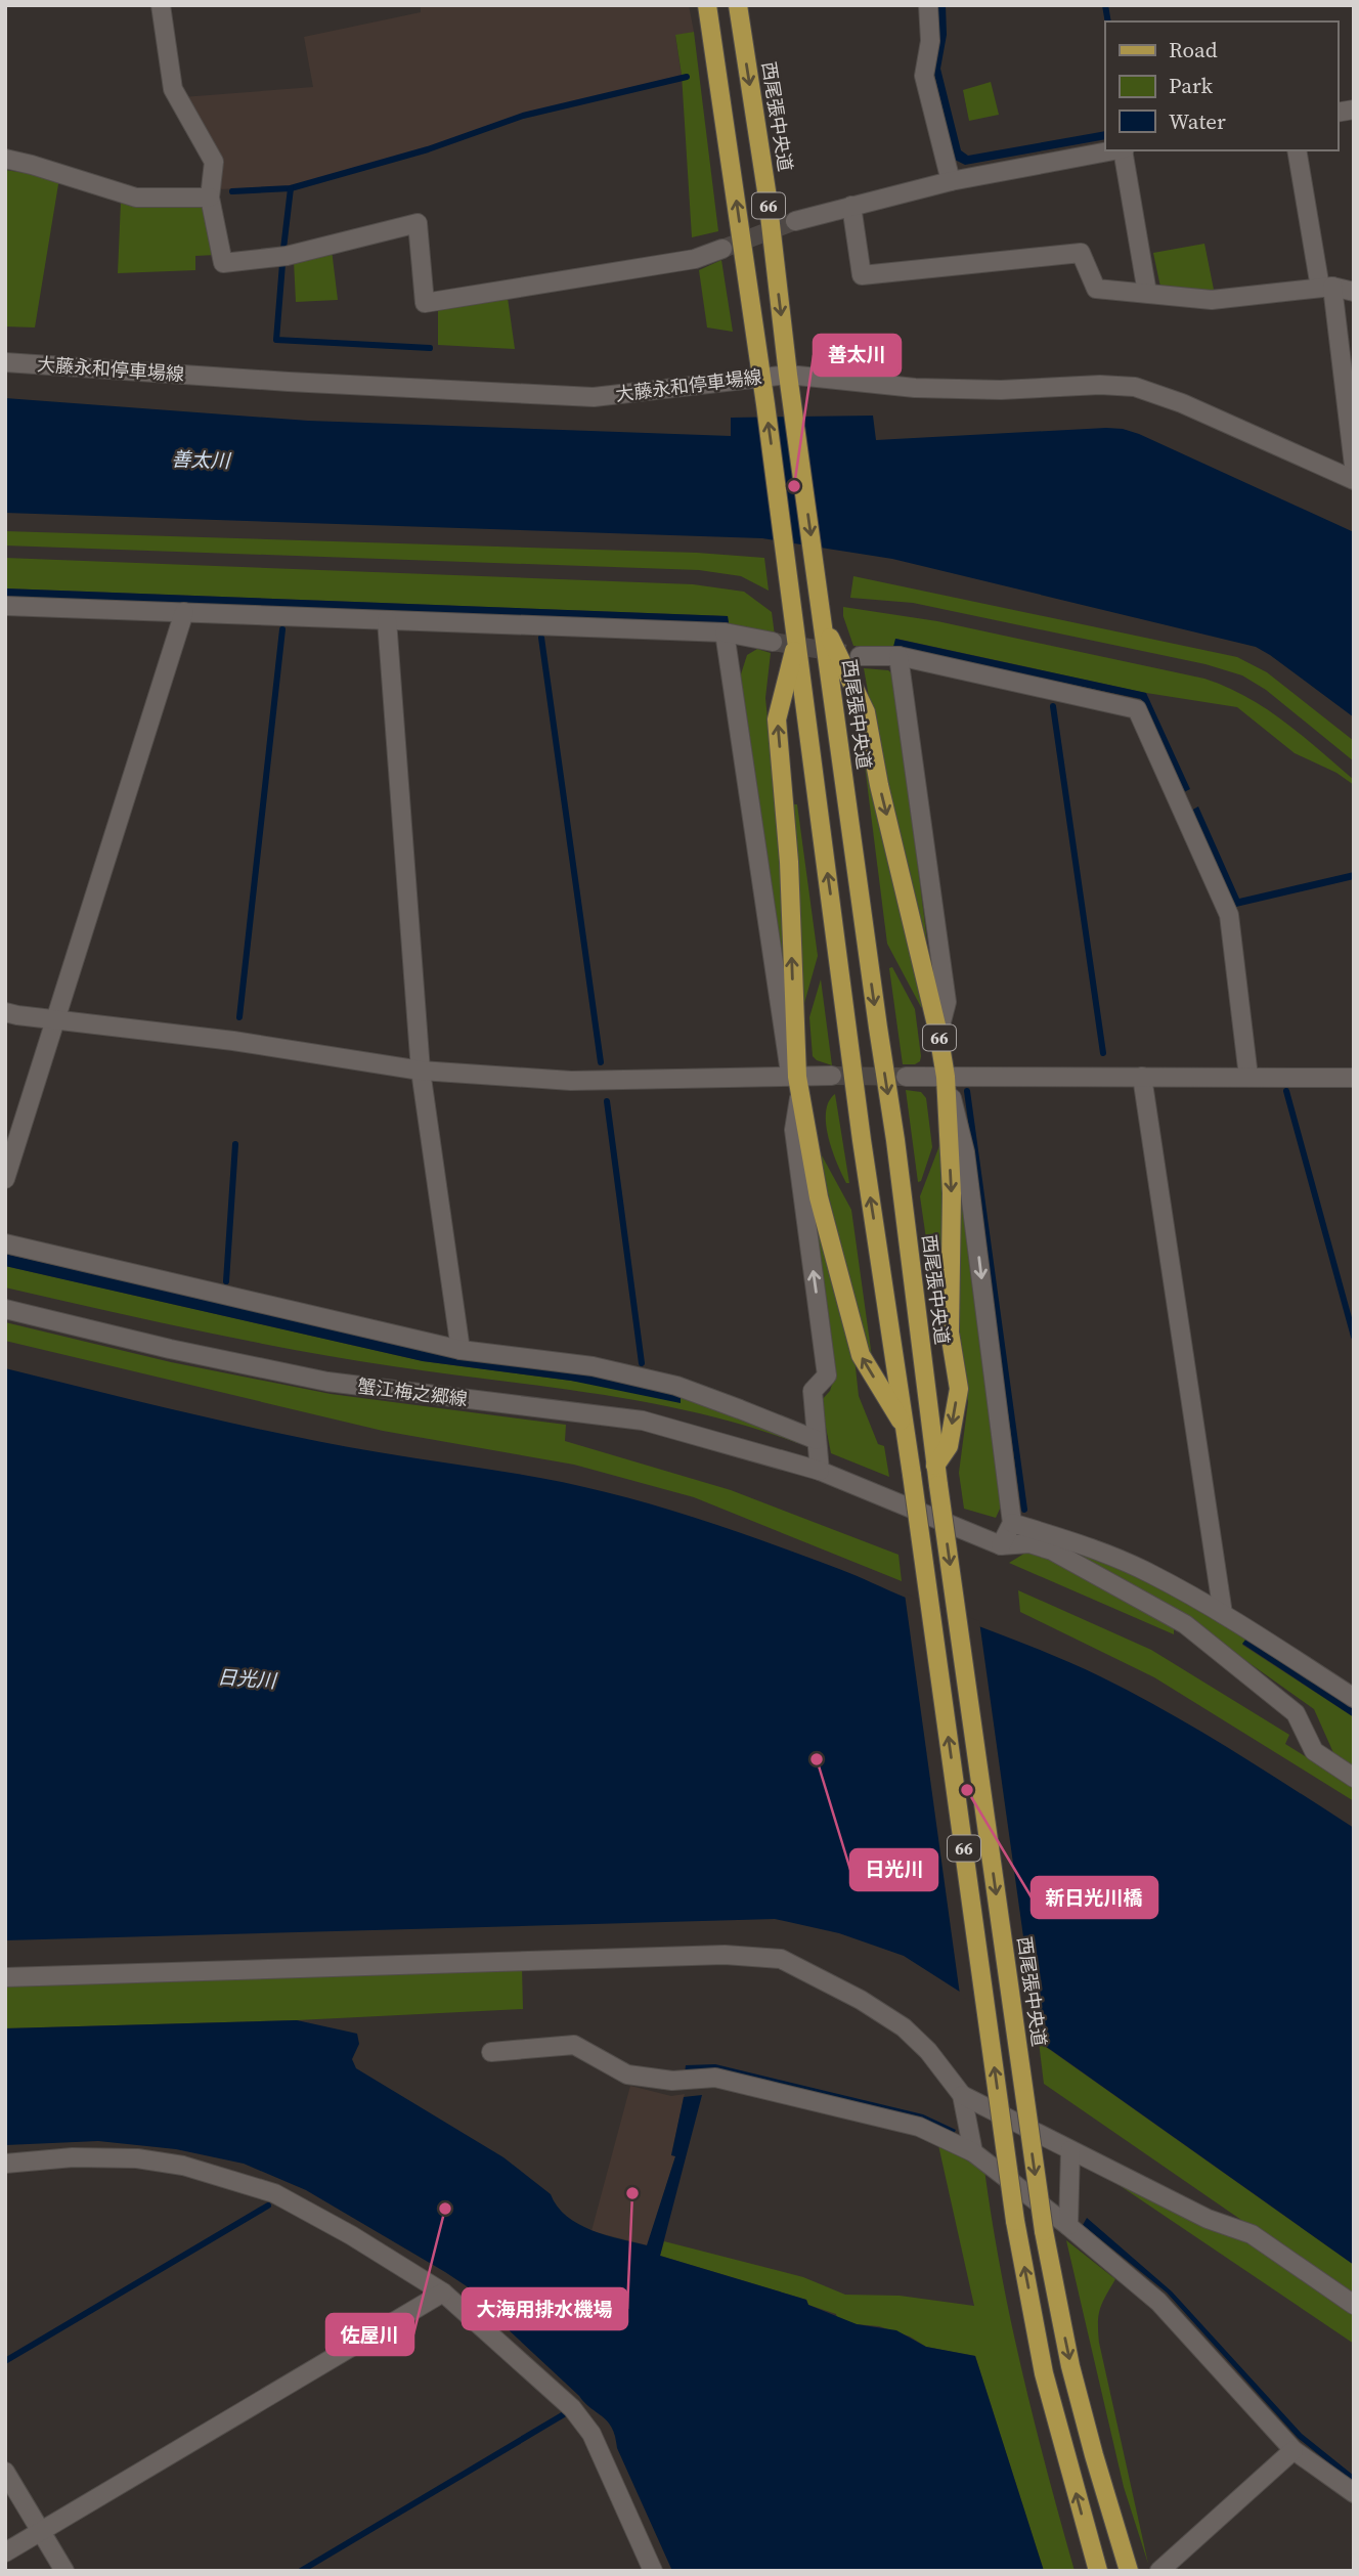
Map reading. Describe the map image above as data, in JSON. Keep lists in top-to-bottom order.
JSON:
{
  "streets": {
    "main road": ["西尾張中央道", "66"],
    "street": ["大藤永和停車場線", "蟹江梅之郷線"]
  },
  "crossings": [
    ["西尾張中央道", "66"],
    ["西尾張中央道", "大藤永和停車場線"],
    ["66", "大藤永和停車場線"]
  ],
  "water": ["善太川", "日光川"],
  "places": [
    "善太川",
    "日光川",
    "新日光川橋",
    "大海用排水機場",
    "佐屋川"
  ],
  "legend": ["Road", "Park", "Water"]
}
